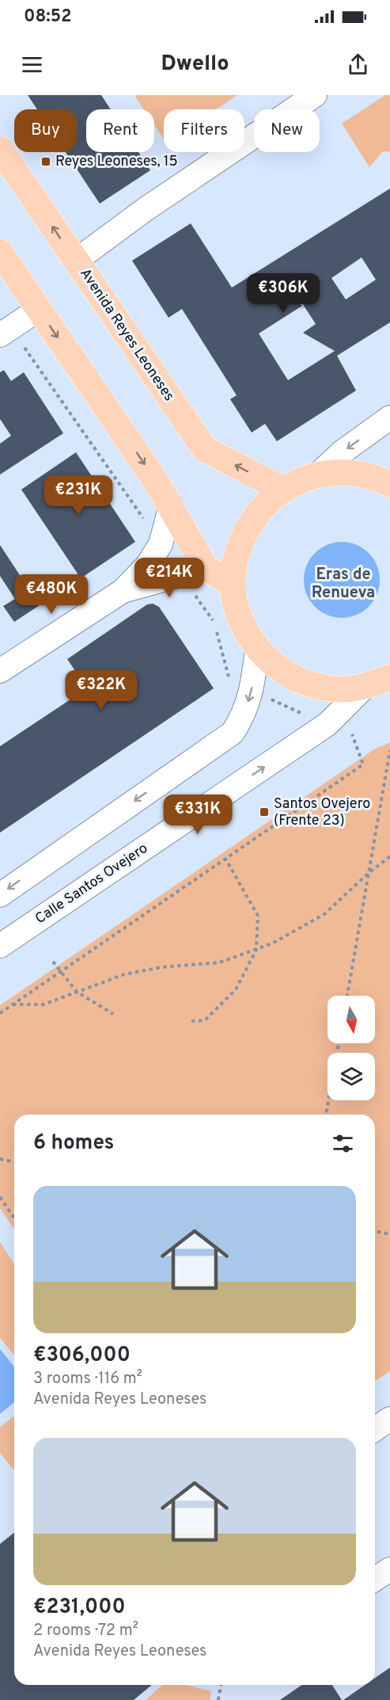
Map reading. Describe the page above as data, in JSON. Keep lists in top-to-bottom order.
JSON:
{
  "streets": {
    "main road": ["Avenida Reyes Leoneses"],
    "street": ["Calle Santos Ovejero"]
  },
  "districts": ["Eras de Renueva"],
  "places": {
    "transit": ["Reyes Leoneses, 15", "Santos Ovejero (Frente 23)"]
  },
  "north": "bottom",
  "page": {
    "status": "08:52",
    "header": "Dwello",
    "chip": [
      "Buy",
      "Rent",
      "Filters",
      "New"
    ],
    "price": [
      "€306K",
      "€231K",
      "€214K",
      "€480K",
      "€322K",
      "€331K"
    ],
    "heading": "6 homes",
    "list": [
      {
        "name": "€306,000",
        "note": "3 rooms · 116 m² · Avenida Reyes Leoneses"
      },
      {
        "name": "€231,000",
        "note": "2 rooms · 72 m² · Avenida Reyes Leoneses"
      }
    ]
  }
}
